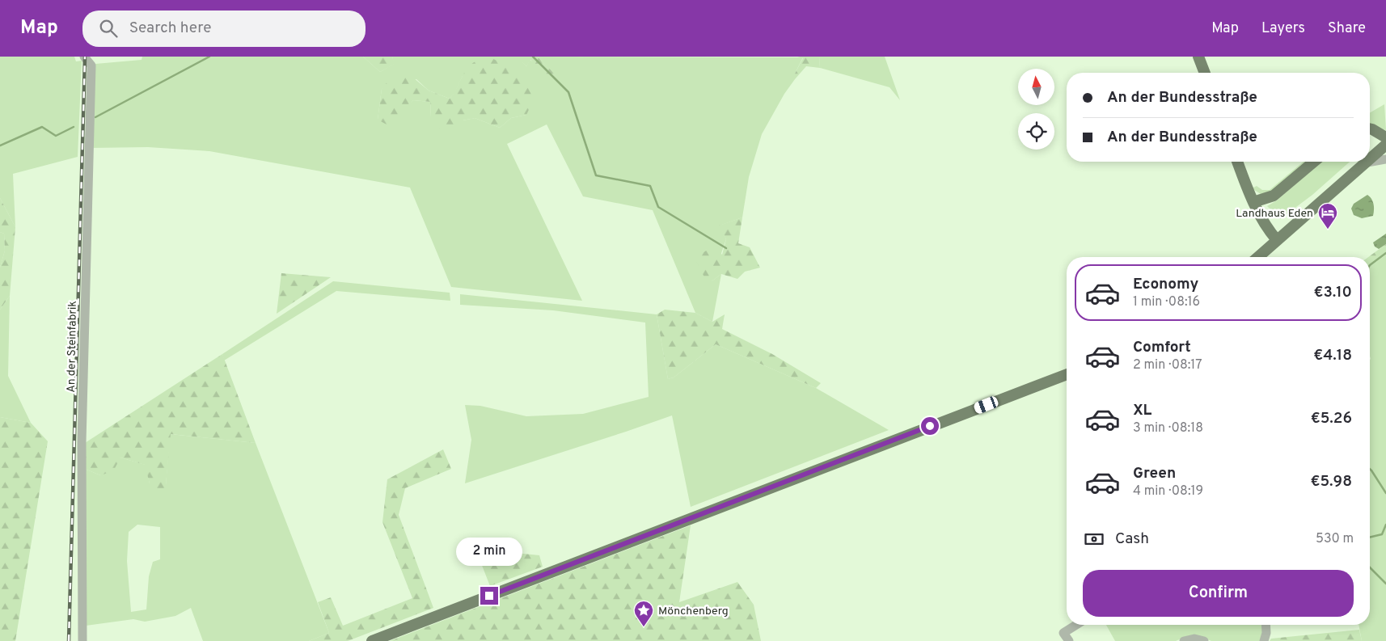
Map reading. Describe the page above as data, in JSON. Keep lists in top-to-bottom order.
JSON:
{
  "streets": {
    "street": ["An der Steinfabrik"]
  },
  "places": {
    "hotel": ["Landhaus Eden"],
    "place": ["Mönchenberg"]
  },
  "north": "top",
  "page": {
    "header": "Map",
    "search": "Search here",
    "nav": ["Map", "Layers", "Share"],
    "banner": ["An der Bundesstraße", "An der Bundesstraße"],
    "list": [
      {
        "name": "Economy",
        "note": "1 min · 08:16",
        "value": "€3.10"
      },
      {
        "name": "Comfort",
        "note": "2 min · 08:17",
        "value": "€4.18"
      },
      {
        "name": "XL",
        "note": "3 min · 08:18",
        "value": "€5.26"
      },
      {
        "name": "Green",
        "note": "4 min · 08:19",
        "value": "€5.98"
      }
    ],
    "pay": ["Cash", "530 m"],
    "bubble": "2 min",
    "buttons": "Confirm"
  }
}
